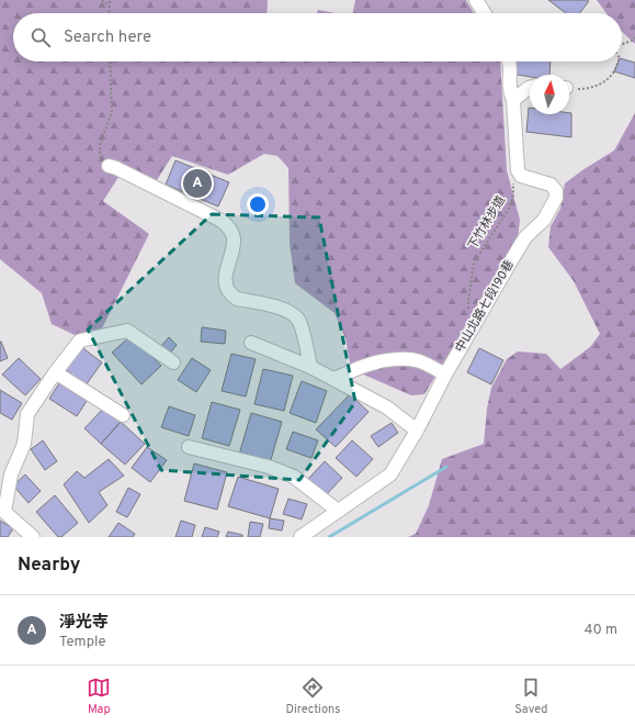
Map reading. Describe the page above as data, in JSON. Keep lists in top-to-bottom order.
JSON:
{
  "streets": {
    "street": ["中山北路七段190巷"],
    "path": ["下竹林步道"]
  },
  "north": "top",
  "page": {
    "search": "Search here",
    "pins": "A",
    "heading": "Nearby",
    "list": [
      {
        "mark": "A",
        "name": "淨光寺",
        "note": "Temple",
        "value": "40 m"
      }
    ],
    "nav": ["Map", "Directions", "Saved"]
  }
}
